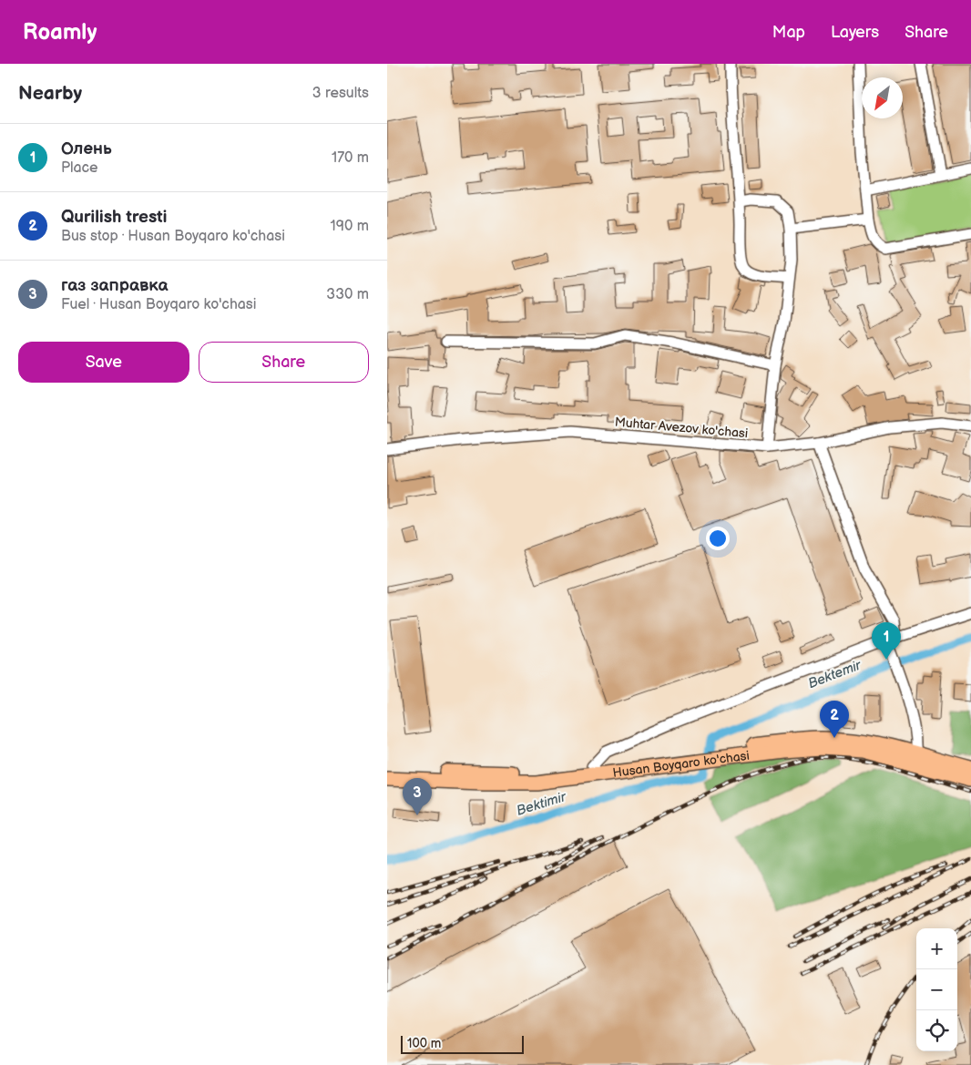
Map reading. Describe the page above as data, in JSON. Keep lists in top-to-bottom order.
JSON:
{
  "streets": {
    "main road": ["Husan Boyqaro ko'chasi"],
    "street": ["Muhtar Avezov ko'chasi"]
  },
  "water": ["Bektemir", "Bektimir"],
  "scale_bar": "100 m",
  "north": "bottom left",
  "page": {
    "header": "Roamly",
    "nav": ["Map", "Layers", "Share"],
    "heading": ["Nearby", "3 results"],
    "list": [
      {
        "mark": "1",
        "name": "Олень",
        "note": "Place",
        "value": "170 m"
      },
      {
        "mark": "2",
        "name": "Qurilish tresti",
        "note": "Bus stop · Husan Boyqaro ko'chasi",
        "value": "190 m"
      },
      {
        "mark": "3",
        "name": "газ заправка",
        "note": "Fuel · Husan Boyqaro ko'chasi",
        "value": "330 m"
      }
    ],
    "buttons": ["Save", "Share"],
    "pins": ["1", "2", "3"],
    "map_buttons": ["+", "−"],
    "scale": "100 m"
  }
}
